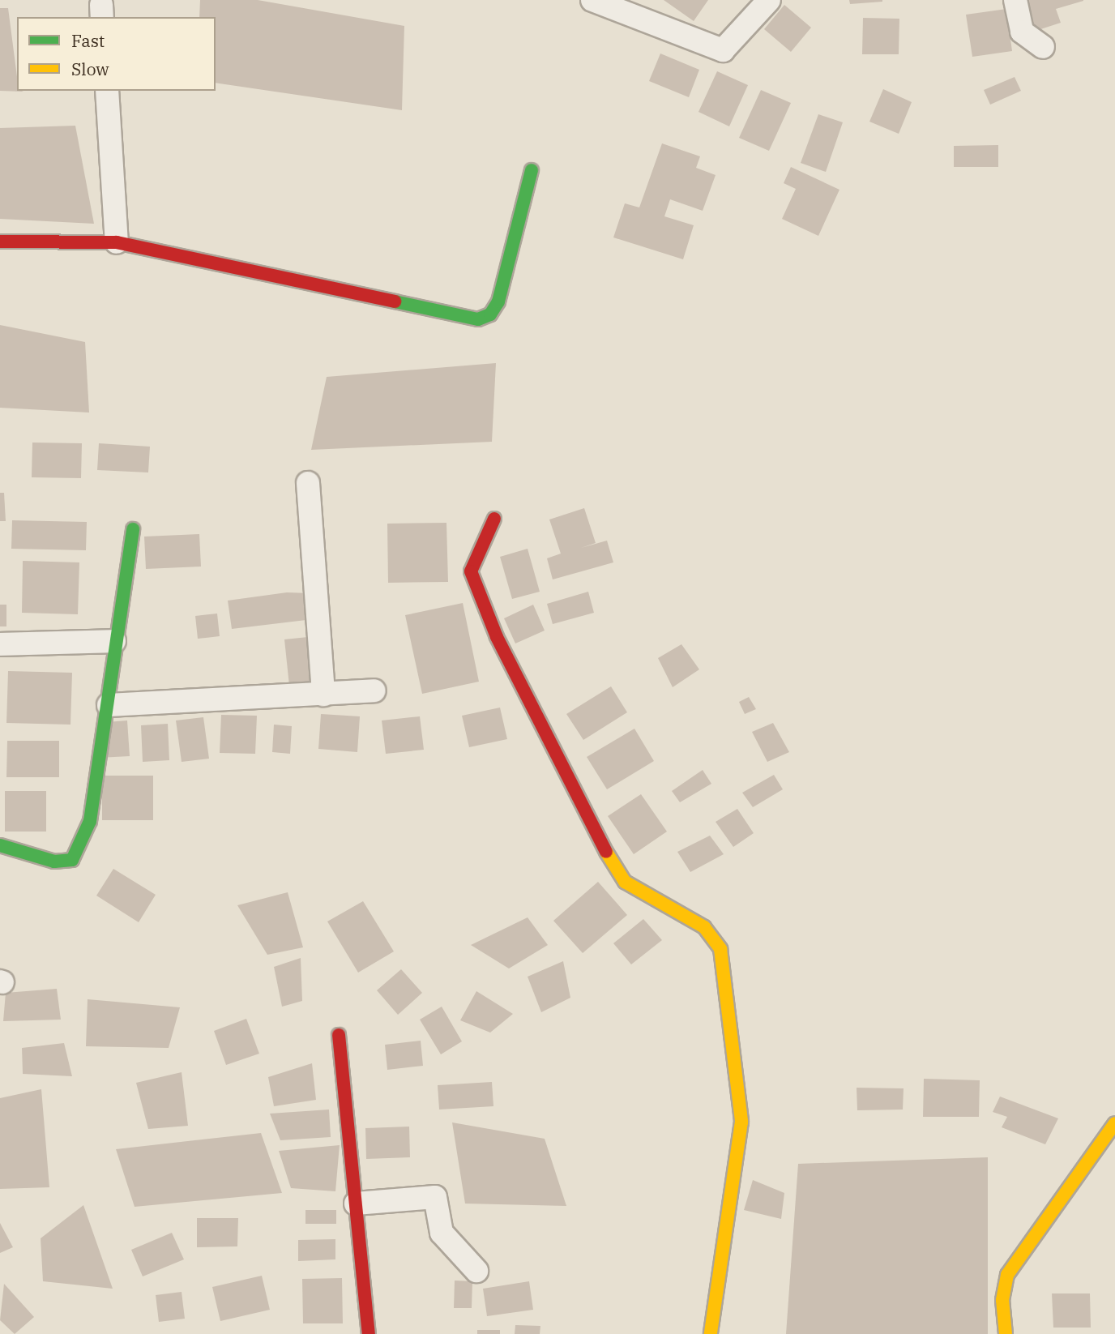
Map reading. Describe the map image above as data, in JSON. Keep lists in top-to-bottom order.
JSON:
{
  "legend": ["Fast", "Slow"]
}
